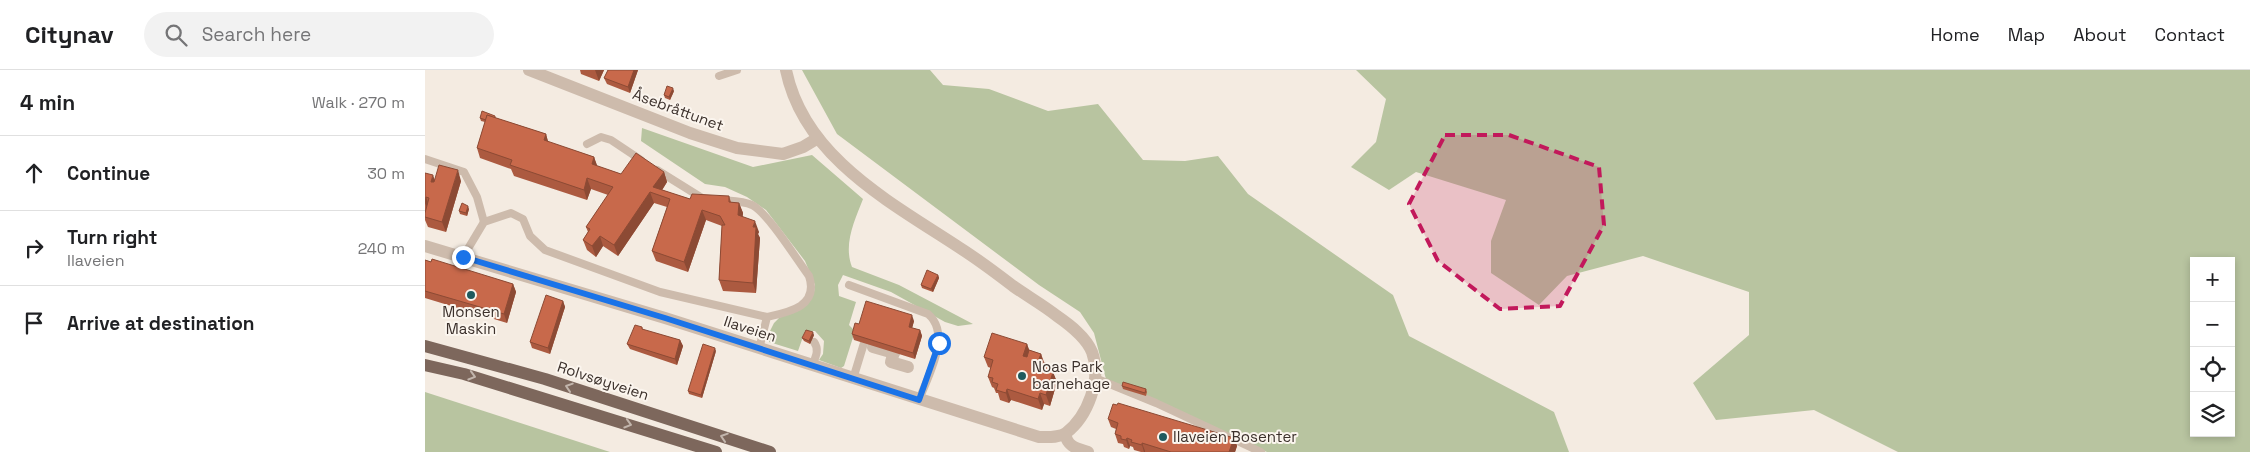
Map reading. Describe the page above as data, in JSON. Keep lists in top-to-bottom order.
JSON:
{
  "streets": {
    "main road": ["Rolvsøyveien"],
    "street": ["Åsebråttunet", "Ilaveien"]
  },
  "places": ["Monsen Maskin", "Noas Park barnehage", "Ilaveien Bosenter"],
  "page": {
    "header": "Citynav",
    "search": "Search here",
    "nav": [
      "Home",
      "Map",
      "About",
      "Contact"
    ],
    "heading": ["4 min", "Walk · 270 m"],
    "list": [
      ["Continue", "30 m"],
      ["Turn right", "Ilaveien", "240 m"],
      "Arrive at destination"
    ],
    "map_buttons": ["+", "−"]
  }
}
